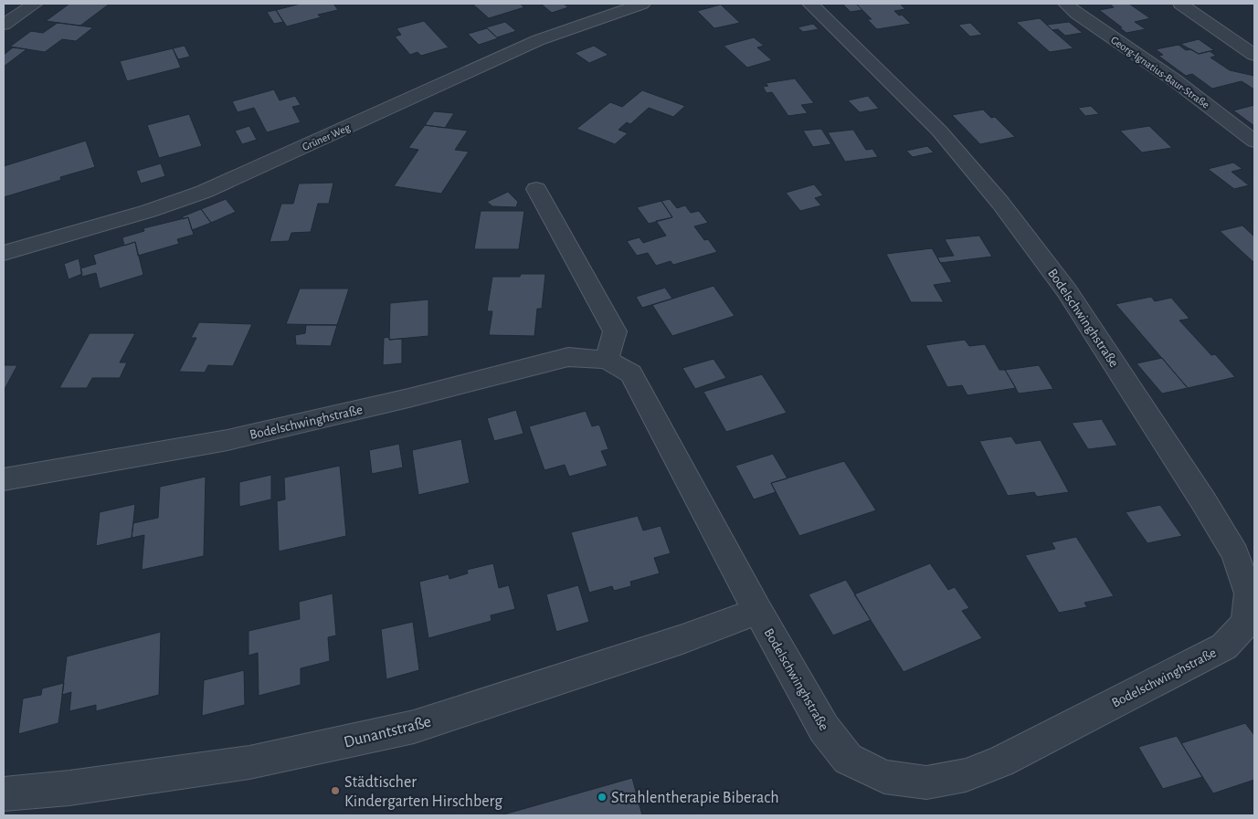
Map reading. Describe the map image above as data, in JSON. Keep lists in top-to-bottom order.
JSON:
{
  "streets": {
    "street": [
      "Georg-Ignatius-Baur-Straße",
      "Grüner Weg",
      "Bodelschwinghstraße",
      "Dunantstraße"
    ]
  },
  "crossings": [
    ["Bodelschwinghstraße", "Dunantstraße"]
  ],
  "places": ["Städtischer Kindergarten Hirschberg", "Strahlentherapie Biberach"]
}
